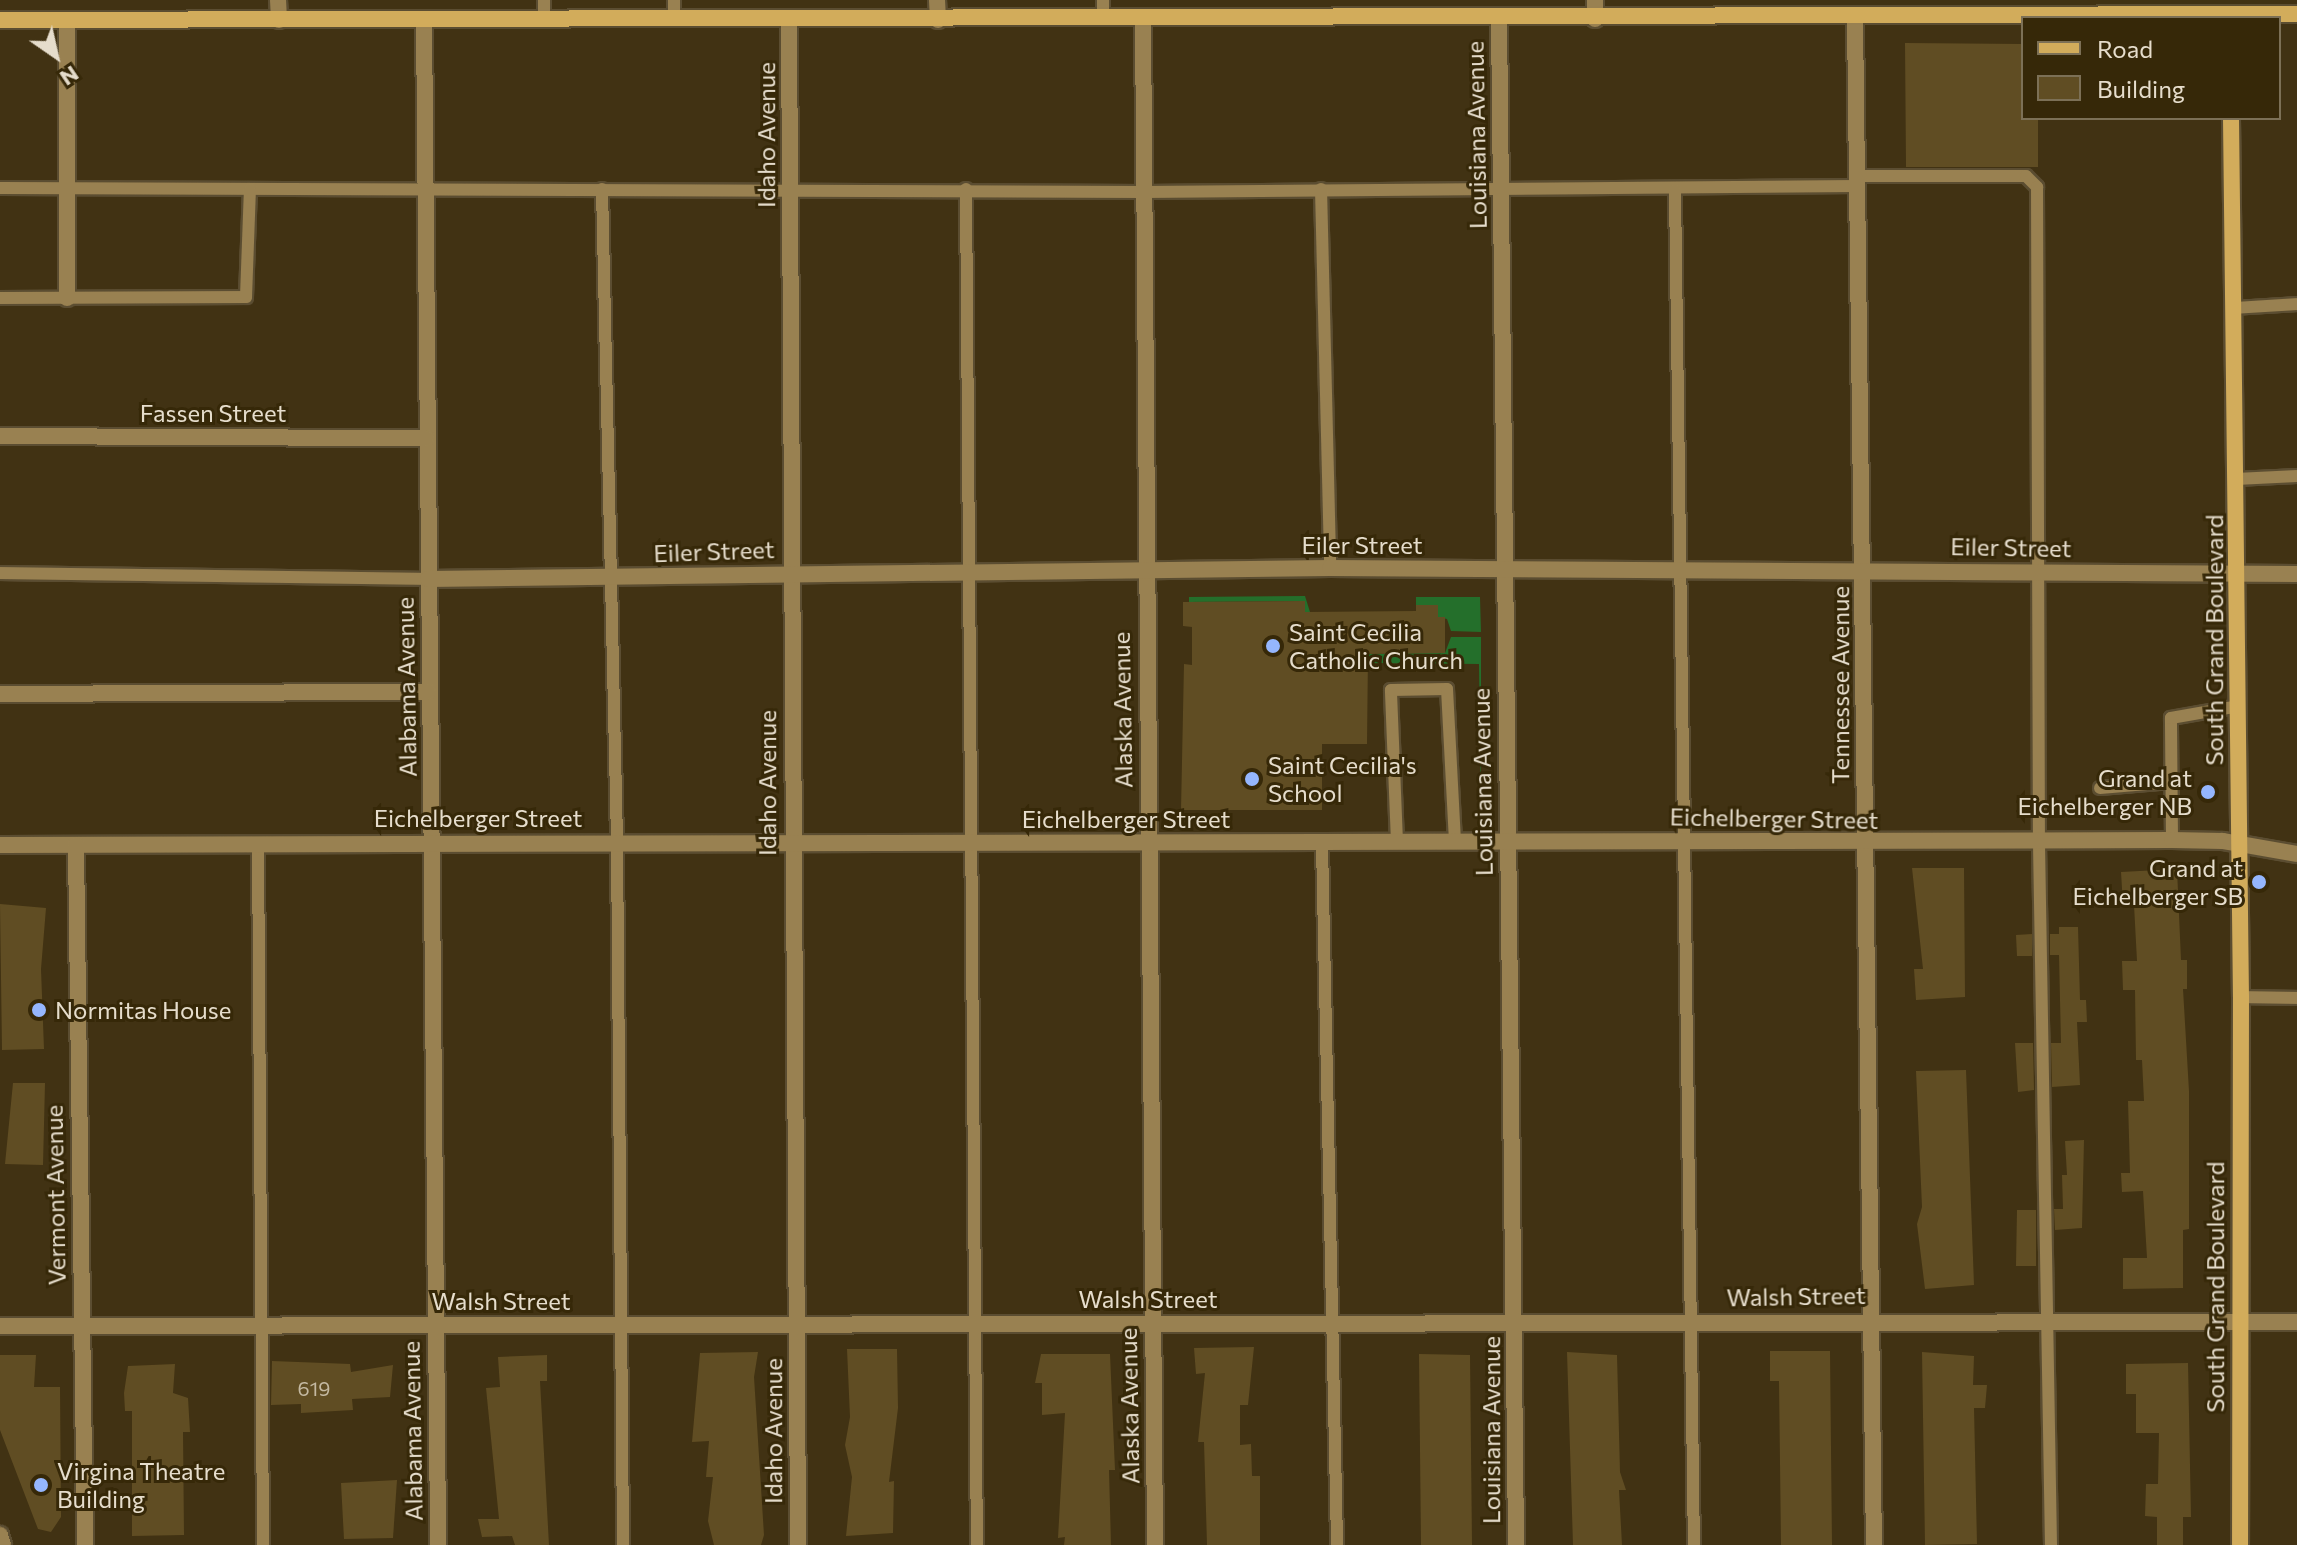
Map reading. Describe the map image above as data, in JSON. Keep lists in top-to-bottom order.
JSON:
{
  "streets": {
    "main road": ["South Grand Boulevard"],
    "street": [
      "Idaho Avenue",
      "Louisiana Avenue",
      "Fassen Street",
      "Eiler Street",
      "Tennessee Avenue",
      "Alabama Avenue",
      "Alaska Avenue",
      "Eichelberger Street",
      "Vermont Avenue",
      "Walsh Street"
    ]
  },
  "crossings": [
    ["Idaho Avenue", "Eiler Street"],
    ["Idaho Avenue", "Eichelberger Street"],
    ["Idaho Avenue", "Walsh Street"],
    ["Louisiana Avenue", "Eiler Street"],
    ["Louisiana Avenue", "Eichelberger Street"],
    ["Louisiana Avenue", "Walsh Street"],
    ["Fassen Street", "Alabama Avenue"],
    ["Eiler Street", "South Grand Boulevard"],
    ["Eiler Street", "Tennessee Avenue"],
    ["Eiler Street", "Alabama Avenue"],
    ["Eiler Street", "Alaska Avenue"],
    ["South Grand Boulevard", "Eichelberger Street"],
    ["South Grand Boulevard", "Walsh Street"],
    ["Tennessee Avenue", "Eichelberger Street"],
    ["Tennessee Avenue", "Walsh Street"],
    ["Alabama Avenue", "Eichelberger Street"],
    ["Alabama Avenue", "Walsh Street"],
    ["Alaska Avenue", "Eichelberger Street"],
    ["Alaska Avenue", "Walsh Street"],
    ["Eichelberger Street", "Vermont Avenue"],
    ["Vermont Avenue", "Walsh Street"]
  ],
  "places": [
    "Saint Cecilia Catholic Church",
    "Saint Cecilia's School",
    "Grand at Eichelberger NB",
    "Grand at Eichelberger SB",
    "Normitas House",
    "Virgina Theatre Building"
  ],
  "house_numbers": ["619"],
  "legend": ["Road", "Building"],
  "north": "bottom right"
}
